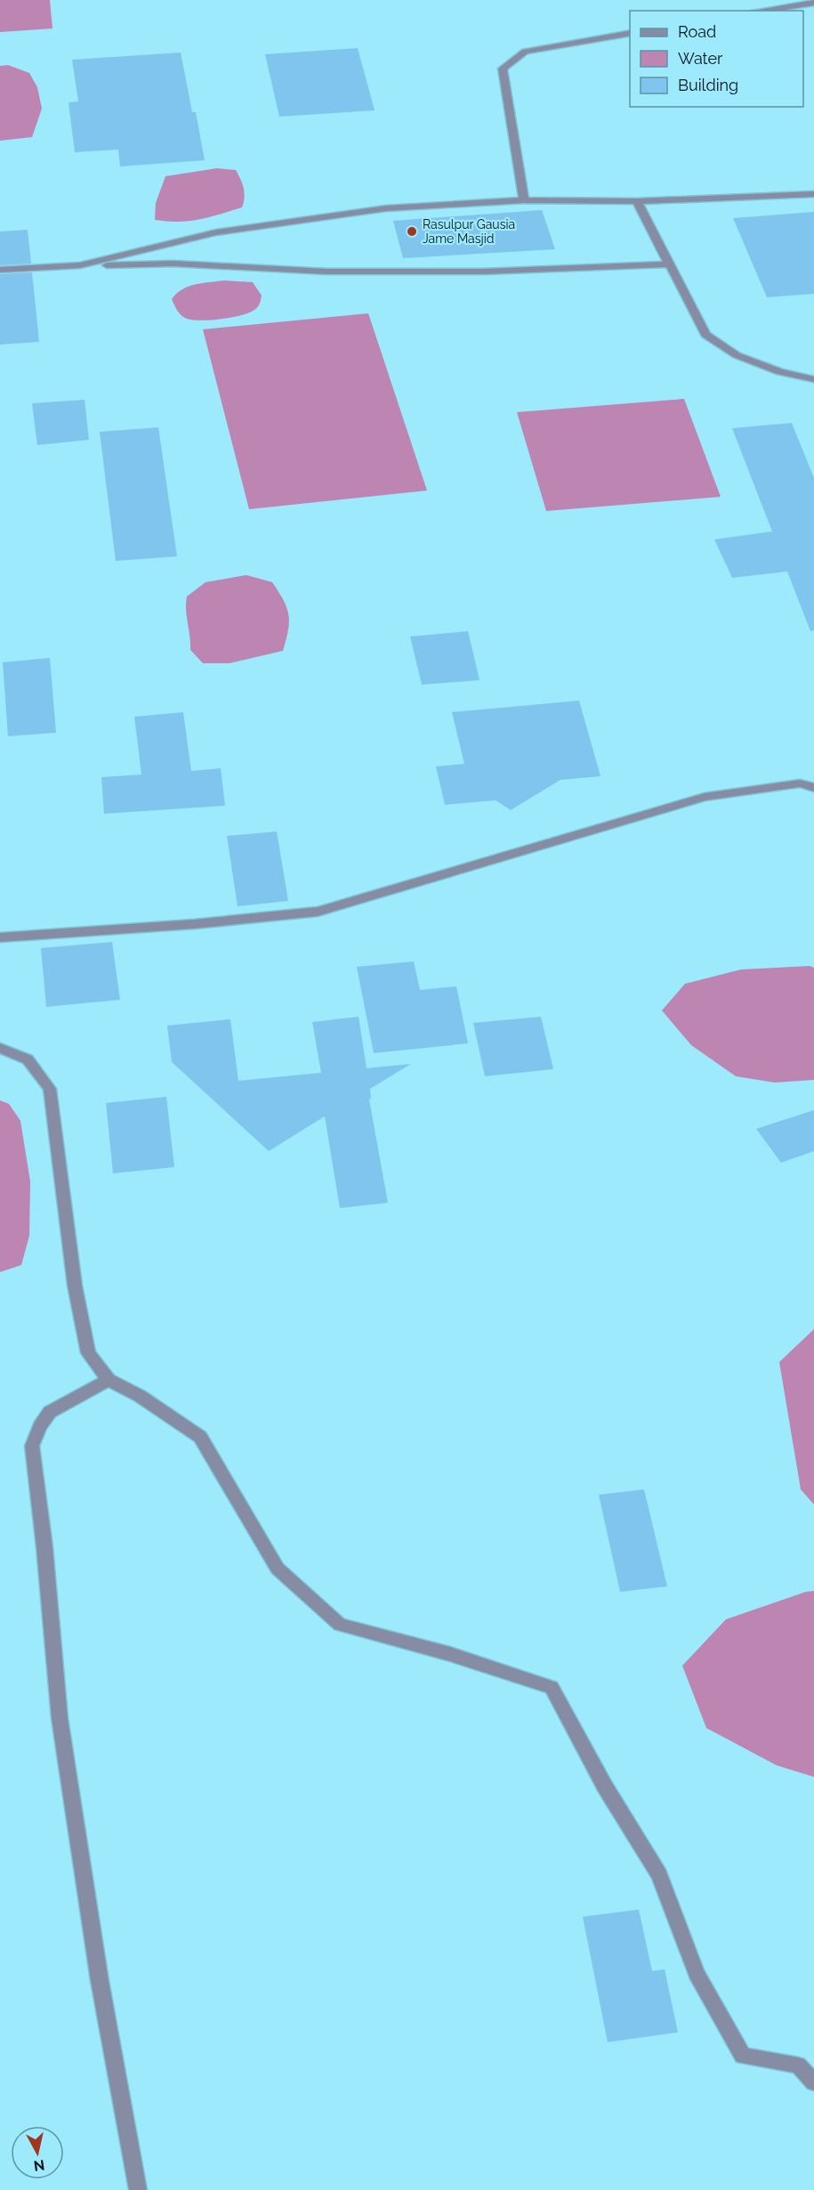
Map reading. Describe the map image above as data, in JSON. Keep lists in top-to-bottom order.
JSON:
{
  "places": ["Rasulpur Gausia Jame Masjid"],
  "legend": ["Road", "Water", "Building"],
  "north": "bottom"
}
